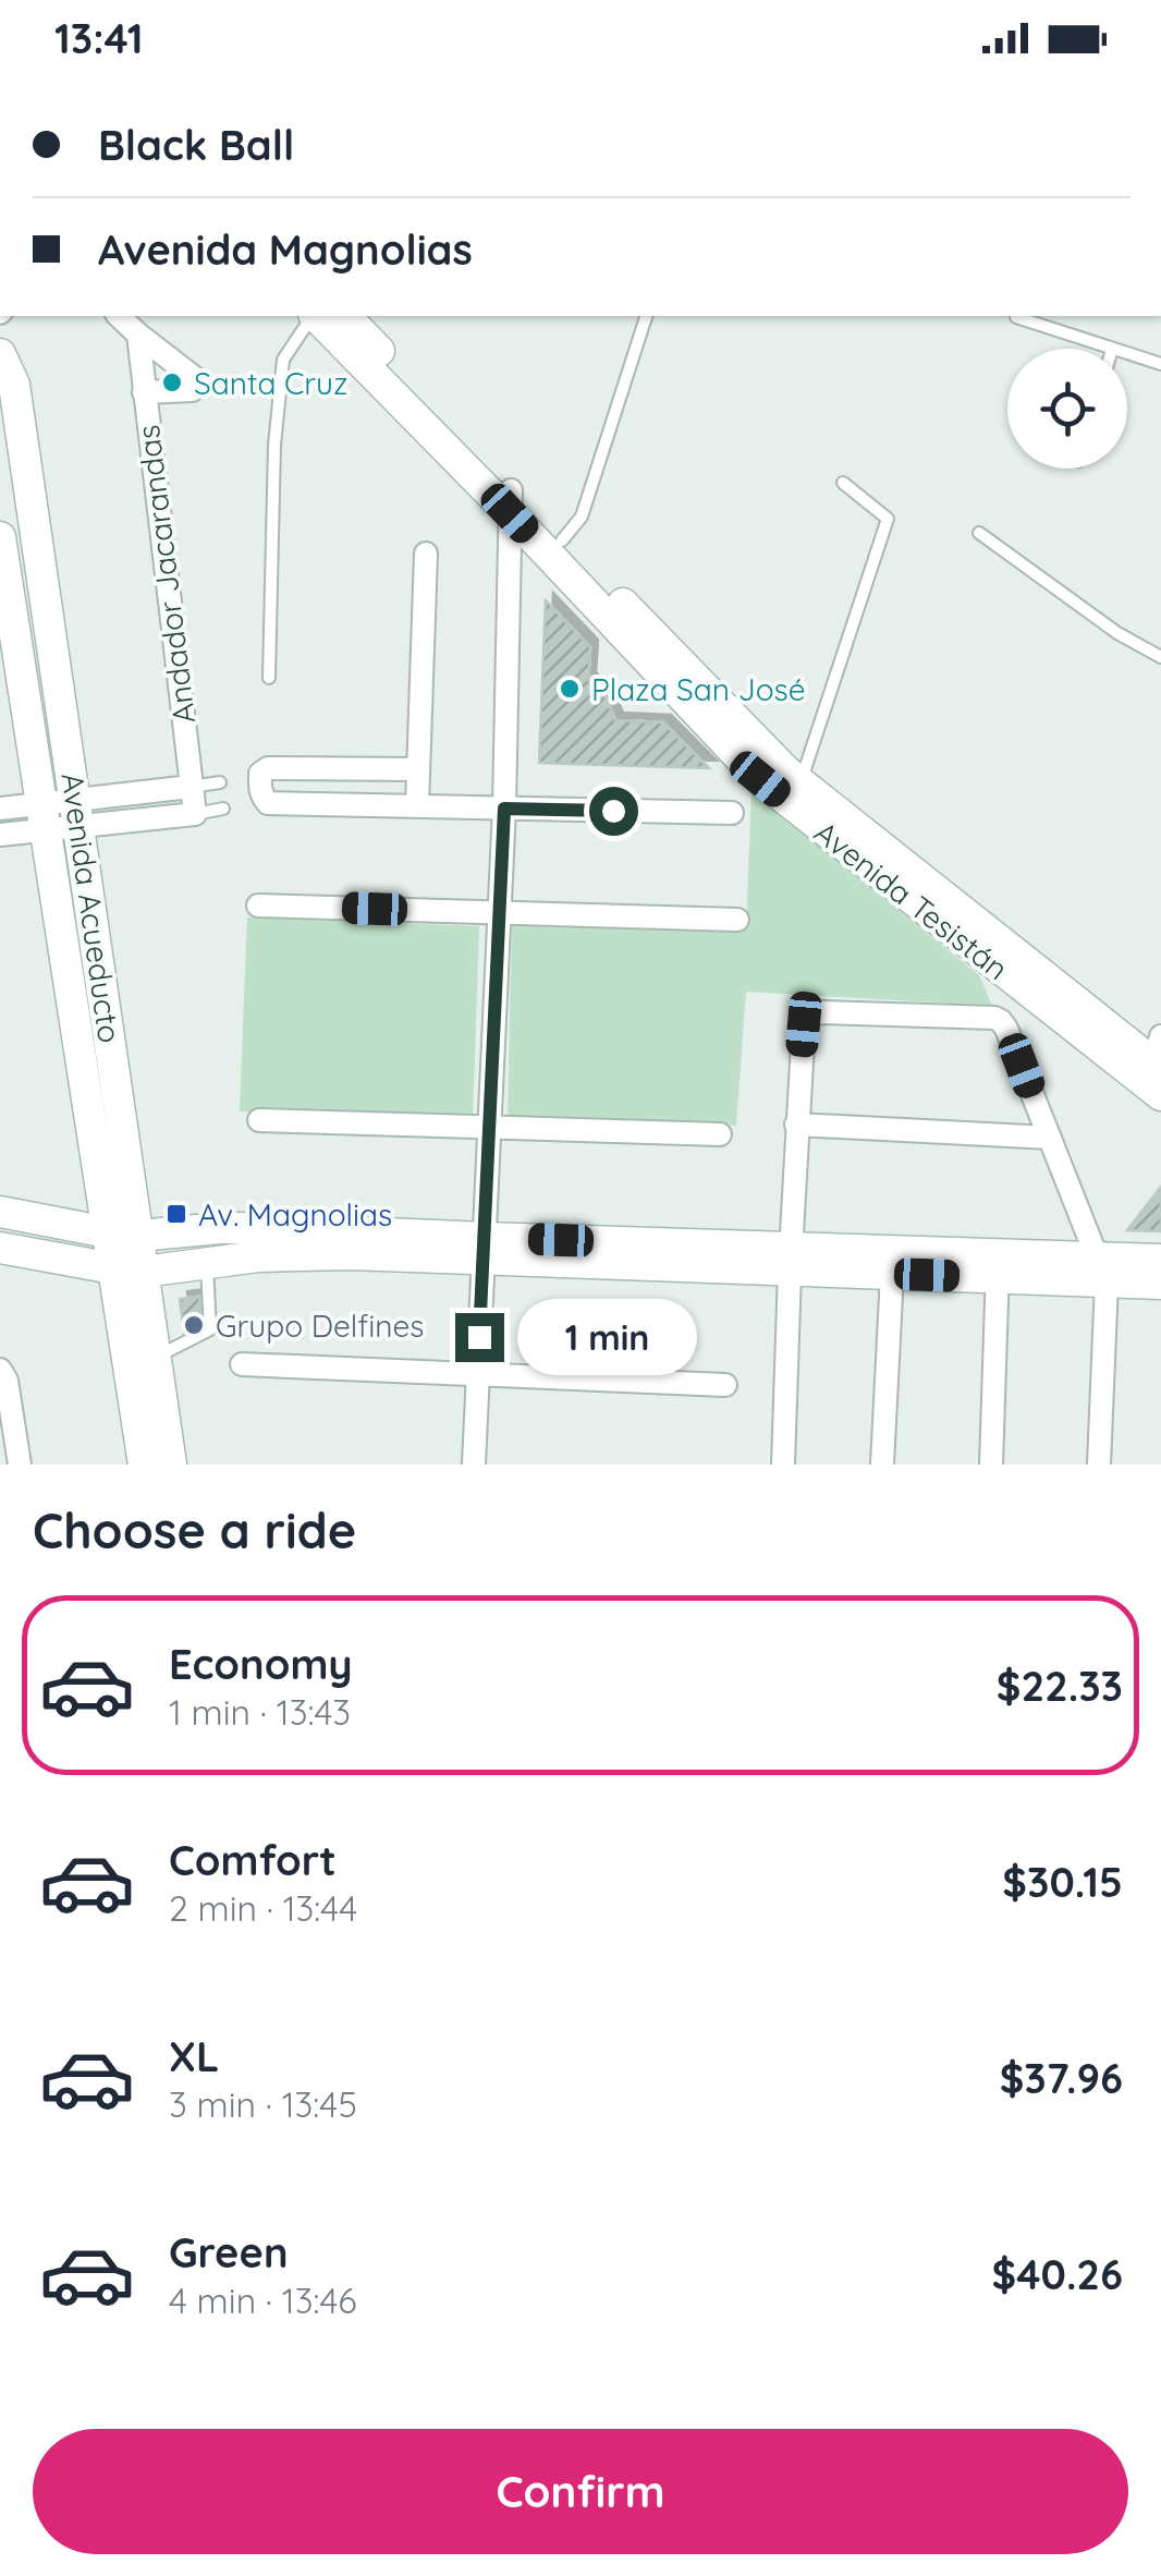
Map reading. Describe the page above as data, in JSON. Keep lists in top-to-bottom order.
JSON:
{
  "streets": {
    "street": ["Andador Jacarandas", "Avenida Tesistán", "Avenida Acueducto"]
  },
  "places": {
    "other": ["Santa Cruz", "Plaza San José", "Grupo Delfines"],
    "transit": ["Av. Magnolias"]
  },
  "page": {
    "status": "13:41",
    "banner": ["Black Ball", "Avenida Magnolias"],
    "bubble": "1 min",
    "heading": "Choose a ride",
    "list": [
      {
        "name": "Economy",
        "note": "1 min · 13:43",
        "value": "$22.33"
      },
      {
        "name": "Comfort",
        "note": "2 min · 13:44",
        "value": "$30.15"
      },
      {
        "name": "XL",
        "note": "3 min · 13:45",
        "value": "$37.96"
      },
      {
        "name": "Green",
        "note": "4 min · 13:46",
        "value": "$40.26"
      }
    ],
    "buttons": "Confirm"
  }
}
